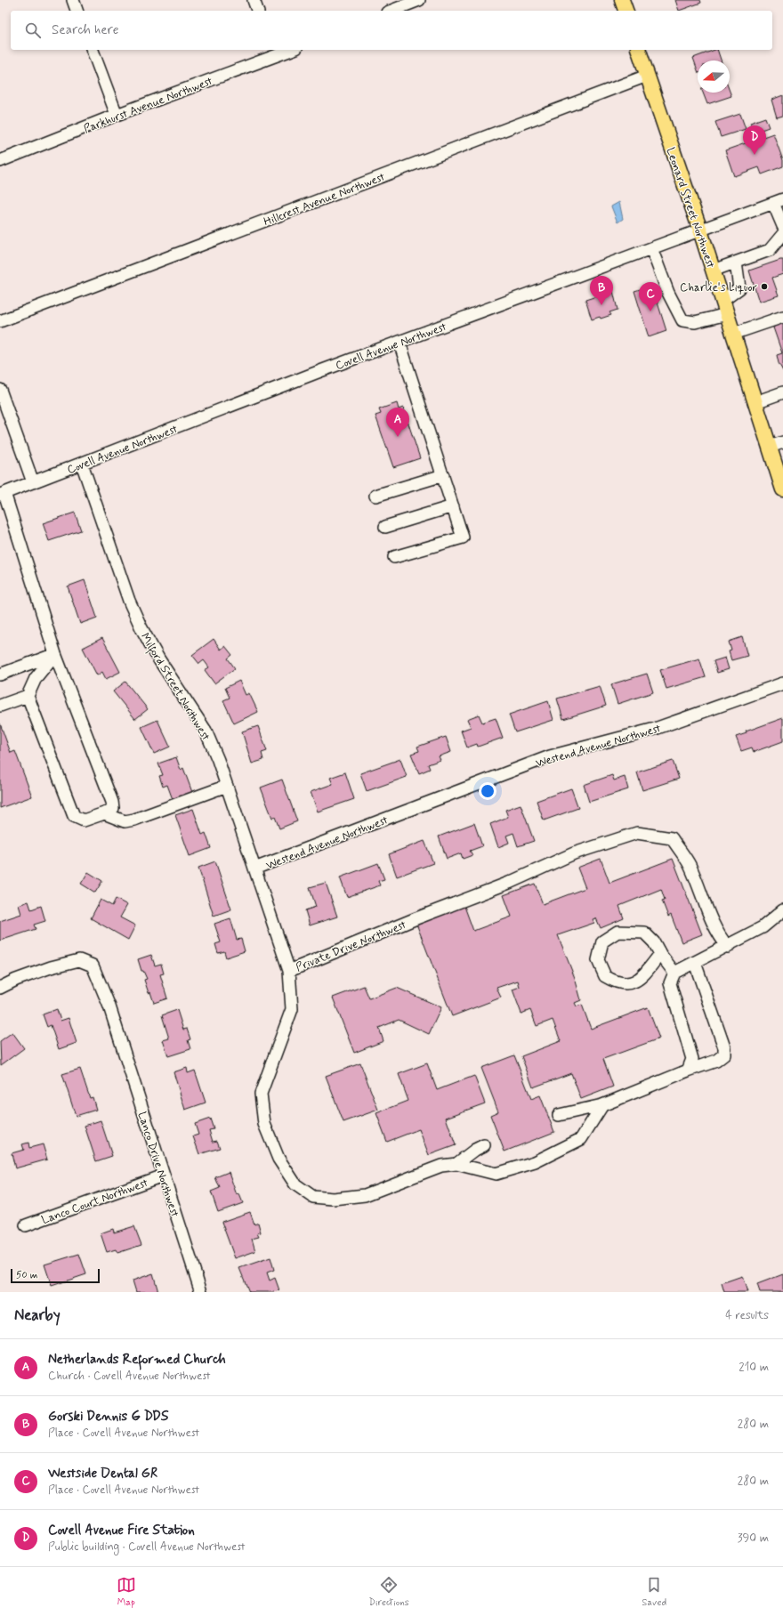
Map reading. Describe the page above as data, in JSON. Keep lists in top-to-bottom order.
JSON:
{
  "streets": {
    "main road": ["Leonard Street Northwest"],
    "street": [
      "Parkhurst Avenue Northwest",
      "Hillcrest Avenue Northwest",
      "Covell Avenue Northwest",
      "Milford Street Northwest",
      "Westend Avenue Northwest",
      "Private Drive Northwest",
      "Lanco Drive Northwest",
      "Lanco Court Northwest"
    ]
  },
  "crossings": [
    ["Hillcrest Avenue Northwest", "Leonard Street Northwest"],
    ["Leonard Street Northwest", "Covell Avenue Northwest"],
    ["Covell Avenue Northwest", "Milford Street Northwest"],
    ["Milford Street Northwest", "Westend Avenue Northwest"],
    ["Milford Street Northwest", "Private Drive Northwest"],
    ["Lanco Drive Northwest", "Lanco Court Northwest"]
  ],
  "places": ["Charlie's Liquor"],
  "scale_bar": "50 m",
  "north": "left",
  "page": {
    "search": "Search here",
    "pins": [
      "D",
      "B",
      "C",
      "A"
    ],
    "scale": "50 m",
    "heading": ["Nearby", "4 results"],
    "list": [
      {
        "mark": "A",
        "name": "Netherlands Reformed Church",
        "note": "Church · Covell Avenue Northwest",
        "value": "210 m"
      },
      {
        "mark": "B",
        "name": "Gorski Dennis G DDS",
        "note": "Place · Covell Avenue Northwest",
        "value": "280 m"
      },
      {
        "mark": "C",
        "name": "Westside Dental GR",
        "note": "Place · Covell Avenue Northwest",
        "value": "280 m"
      },
      {
        "mark": "D",
        "name": "Covell Avenue Fire Station",
        "note": "Public building · Covell Avenue Northwest",
        "value": "390 m"
      }
    ],
    "nav": ["Map", "Directions", "Saved"]
  }
}
